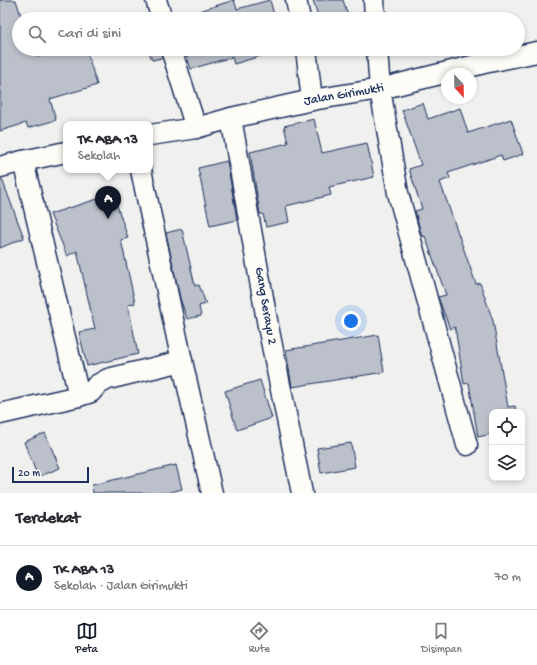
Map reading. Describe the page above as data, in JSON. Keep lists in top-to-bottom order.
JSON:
{
  "streets": {
    "street": ["Jalan Girimukti", "Gang Serayu 2"]
  },
  "crossings": [
    ["Jalan Girimukti", "Gang Serayu 2"]
  ],
  "scale_bar": "20 m",
  "north": "bottom",
  "page": {
    "search": "Cari di sini",
    "popup": ["TK ABA 13", "Sekolah"],
    "pins": "A",
    "scale": "20 m",
    "heading": "Terdekat",
    "list": [
      {
        "mark": "A",
        "name": "TK ABA 13",
        "note": "Sekolah · Jalan Girimukti",
        "value": "70 m"
      }
    ],
    "nav": ["Peta", "Rute", "Disimpan"]
  }
}
